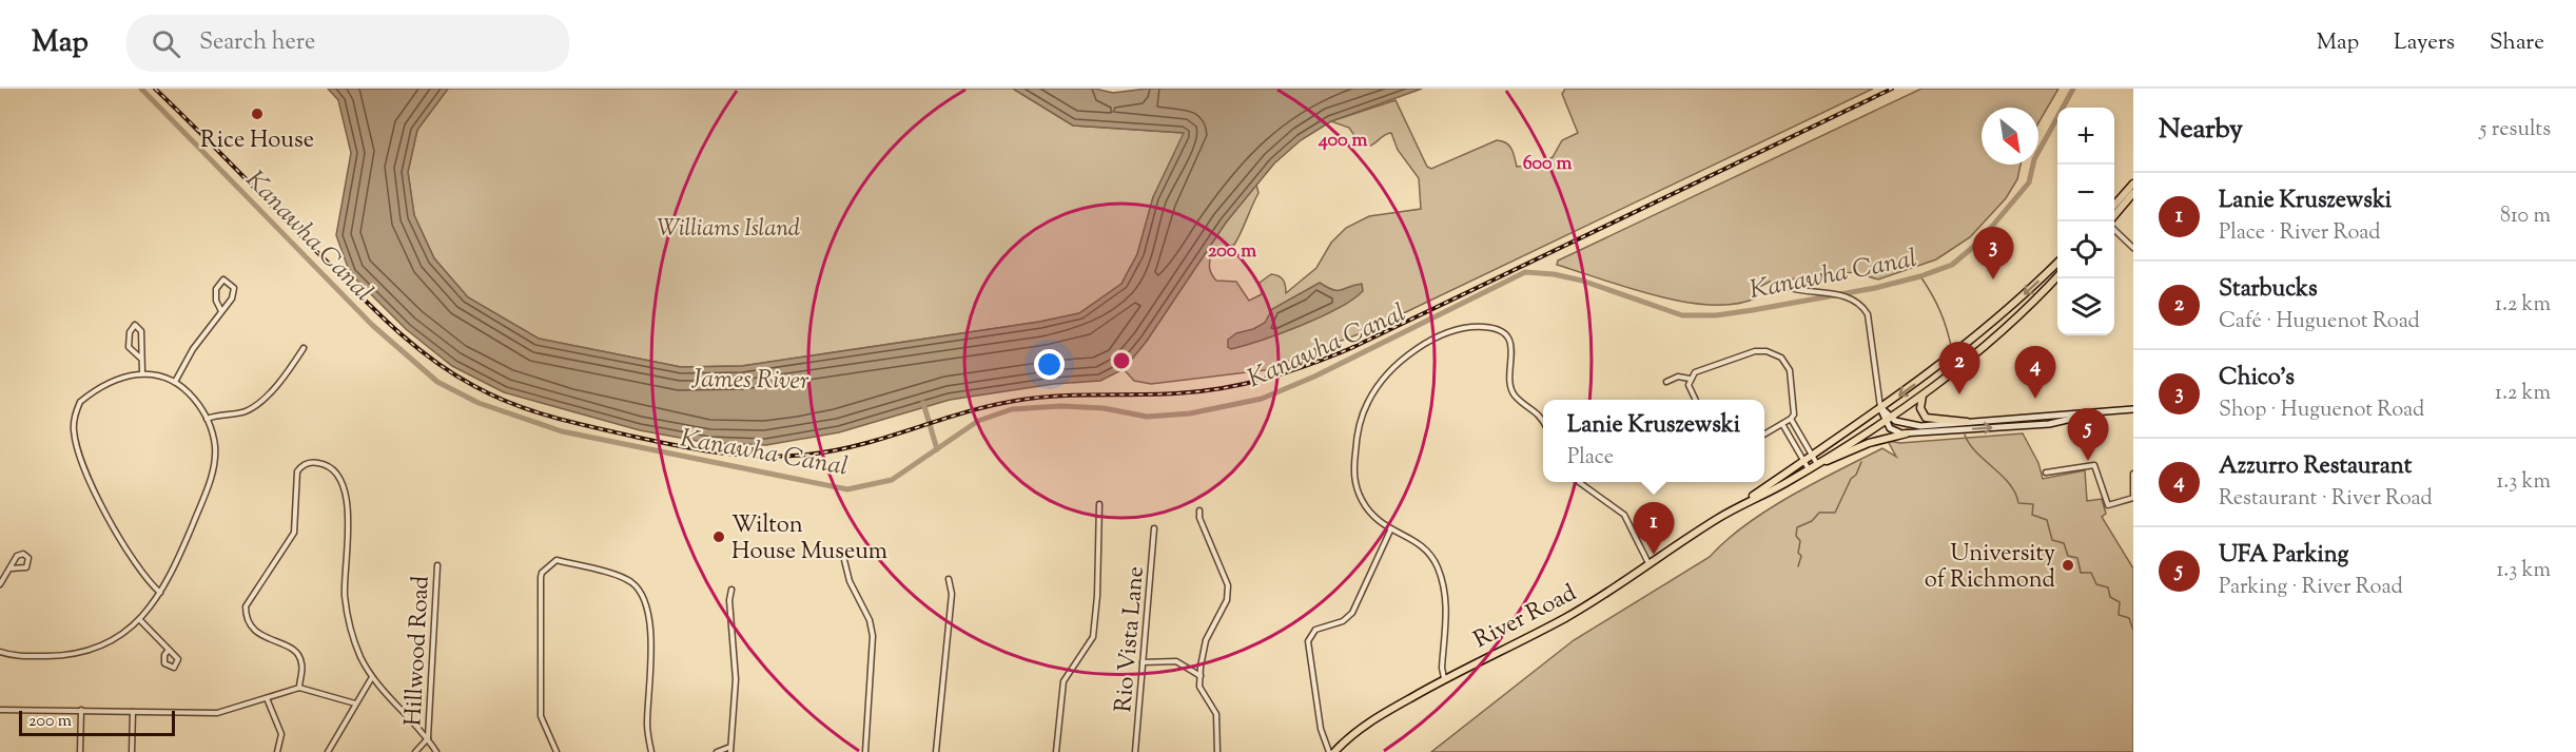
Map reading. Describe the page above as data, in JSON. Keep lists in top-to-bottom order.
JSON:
{
  "streets": {
    "main road": ["River Road"],
    "street": ["Rio Vista Lane", "Hillwood Road"]
  },
  "water": ["Kanawha Canal", "James River"],
  "parks": ["Williams Island"],
  "places": ["Rice House", "Wilton House Museum", "University of Richmond"],
  "scale_bar": "200 m",
  "north": "bottom right",
  "page": {
    "header": "Map",
    "search": "Search here",
    "nav": ["Map", "Layers", "Share"],
    "heading": ["Nearby", "5 results"],
    "map_buttons": ["+", "−"],
    "list": [
      {
        "mark": "1",
        "name": "Lanie Kruszewski",
        "note": "Place · River Road",
        "value": "810 m"
      },
      {
        "mark": "2",
        "name": "Starbucks",
        "note": "Café · Huguenot Road",
        "value": "1.2 km"
      },
      {
        "mark": "3",
        "name": "Chico's",
        "note": "Shop · Huguenot Road",
        "value": "1.2 km"
      },
      {
        "mark": "4",
        "name": "Azzurro Restaurant",
        "note": "Restaurant · River Road",
        "value": "1.3 km"
      },
      {
        "mark": "5",
        "name": "UFA Parking",
        "note": "Parking · River Road",
        "value": "1.3 km"
      }
    ],
    "pins": [
      "3",
      "2",
      "4",
      "5",
      "1"
    ],
    "popup": ["Lanie Kruszewski", "Place"],
    "scale": "200 m"
  },
  "rings": ["400 m", "600 m", "200 m"]
}
